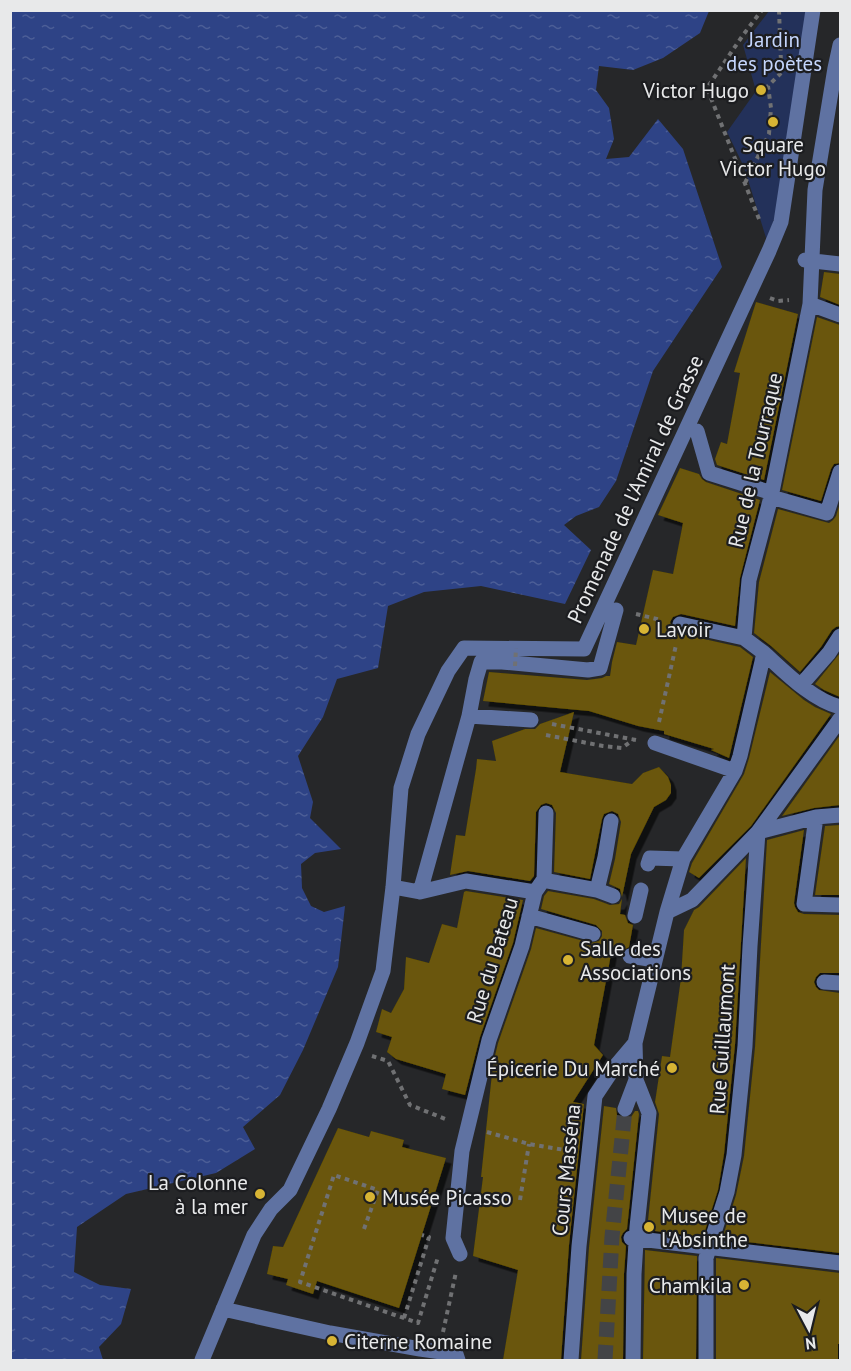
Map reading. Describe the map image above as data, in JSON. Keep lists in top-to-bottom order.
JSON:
{
  "streets": {
    "street": [
      "Rue de la Tourraque",
      "Promenade de l'Amiral de Grasse",
      "Rue du Bateau",
      "Rue Guillaumont",
      "Cours Masséna"
    ]
  },
  "parks": ["Jardin des poètes"],
  "places": [
    "Victor Hugo",
    "Square Victor Hugo",
    "Lavoir",
    "Salle des Associations",
    "Épicerie Du Marché",
    "La Colonne à la mer",
    "Musée Picasso",
    "Musee de l'Absinthe",
    "Chamkila",
    "Citerne Romaine"
  ],
  "north": "bottom"
}
